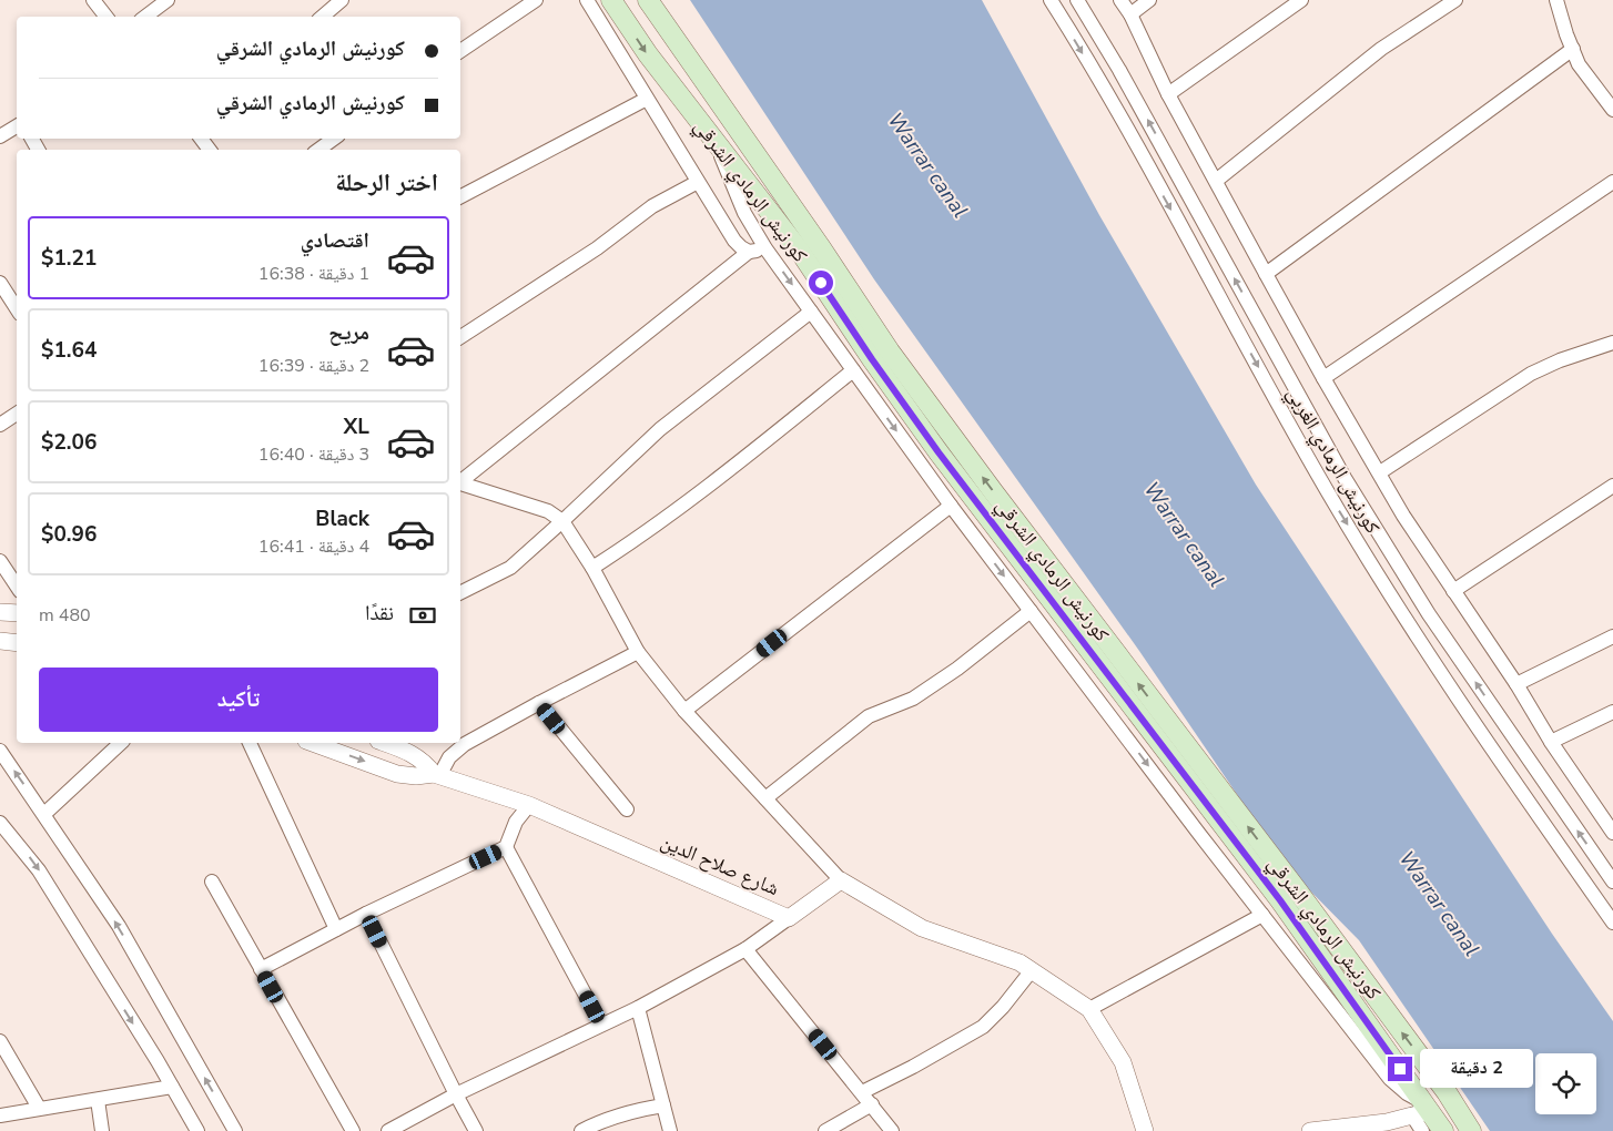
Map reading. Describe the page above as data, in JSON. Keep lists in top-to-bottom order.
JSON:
{
  "streets": {
    "main road": ["كورنيش الرمادي الشرقي"],
    "street": ["كورنيش الرمادي الغربي", "شارع صلاح الدين"]
  },
  "water": ["Warrar canal"],
  "page": {
    "banner": ["كورنيش الرمادي الشرقي", "كورنيش الرمادي الشرقي"],
    "heading": "اختر الرحلة",
    "list": [
      {
        "name": "اقتصادي",
        "note": "1 دقيقة · 16:38",
        "value": "$1.21"
      },
      {
        "name": "مريح",
        "note": "2 دقيقة · 16:39",
        "value": "$1.64"
      },
      {
        "name": "XL",
        "note": "3 دقيقة · 16:40",
        "value": "$2.06"
      },
      {
        "name": "Black",
        "note": "4 دقيقة · 16:41",
        "value": "$0.96"
      }
    ],
    "pay": ["نقدًا", "480 m"],
    "buttons": "تأكيد",
    "bubble": "2 دقيقة"
  }
}
